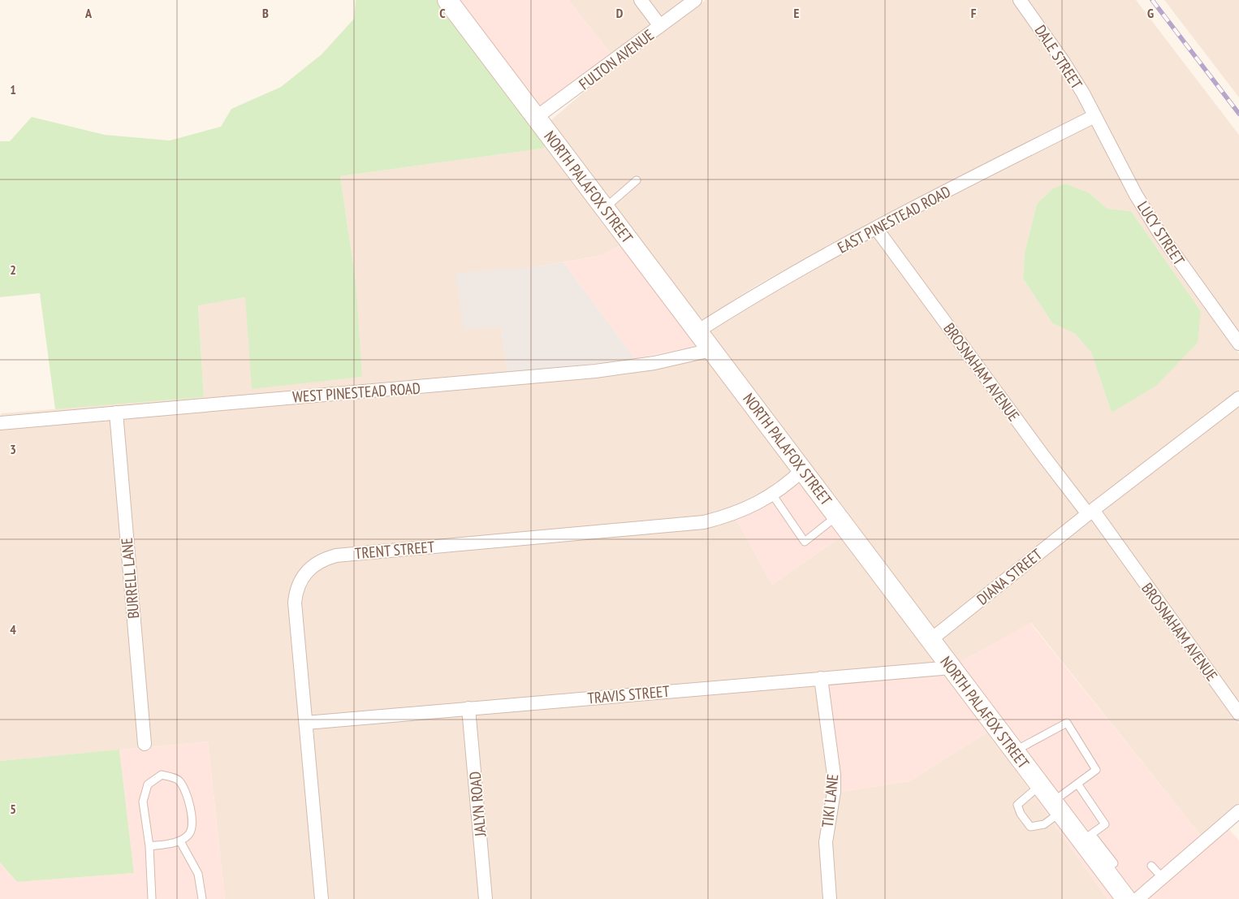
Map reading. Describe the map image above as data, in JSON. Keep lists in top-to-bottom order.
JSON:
{
  "streets": {
    "main road": ["NORTH PALAFOX STREET"],
    "street": [
      "DALE STREET",
      "FULTON AVENUE",
      "EAST PINESTEAD ROAD",
      "LUCY STREET",
      "BROSNAHAM AVENUE",
      "WEST PINESTEAD ROAD",
      "TRENT STREET",
      "DIANA STREET",
      "BURRELL LANE",
      "TRAVIS STREET",
      "TIKI LANE",
      "JALYN ROAD"
    ]
  },
  "crossings": [
    ["DALE STREET", "EAST PINESTEAD ROAD"],
    ["DALE STREET", "LUCY STREET"],
    ["FULTON AVENUE", "NORTH PALAFOX STREET"],
    ["NORTH PALAFOX STREET", "EAST PINESTEAD ROAD"],
    ["NORTH PALAFOX STREET", "WEST PINESTEAD ROAD"],
    ["NORTH PALAFOX STREET", "TRENT STREET"],
    ["NORTH PALAFOX STREET", "DIANA STREET"],
    ["NORTH PALAFOX STREET", "TRAVIS STREET"],
    ["EAST PINESTEAD ROAD", "LUCY STREET"],
    ["EAST PINESTEAD ROAD", "BROSNAHAM AVENUE"],
    ["BROSNAHAM AVENUE", "DIANA STREET"],
    ["WEST PINESTEAD ROAD", "BURRELL LANE"],
    ["TRENT STREET", "TRAVIS STREET"],
    ["TRAVIS STREET", "TIKI LANE"],
    ["TRAVIS STREET", "JALYN ROAD"]
  ],
  "grid": {
    "columns": [
      "A",
      "B",
      "C",
      "D",
      "E",
      "F",
      "G"
    ],
    "rows": [
      "1",
      "2",
      "3",
      "4",
      "5"
    ]
  }
}
